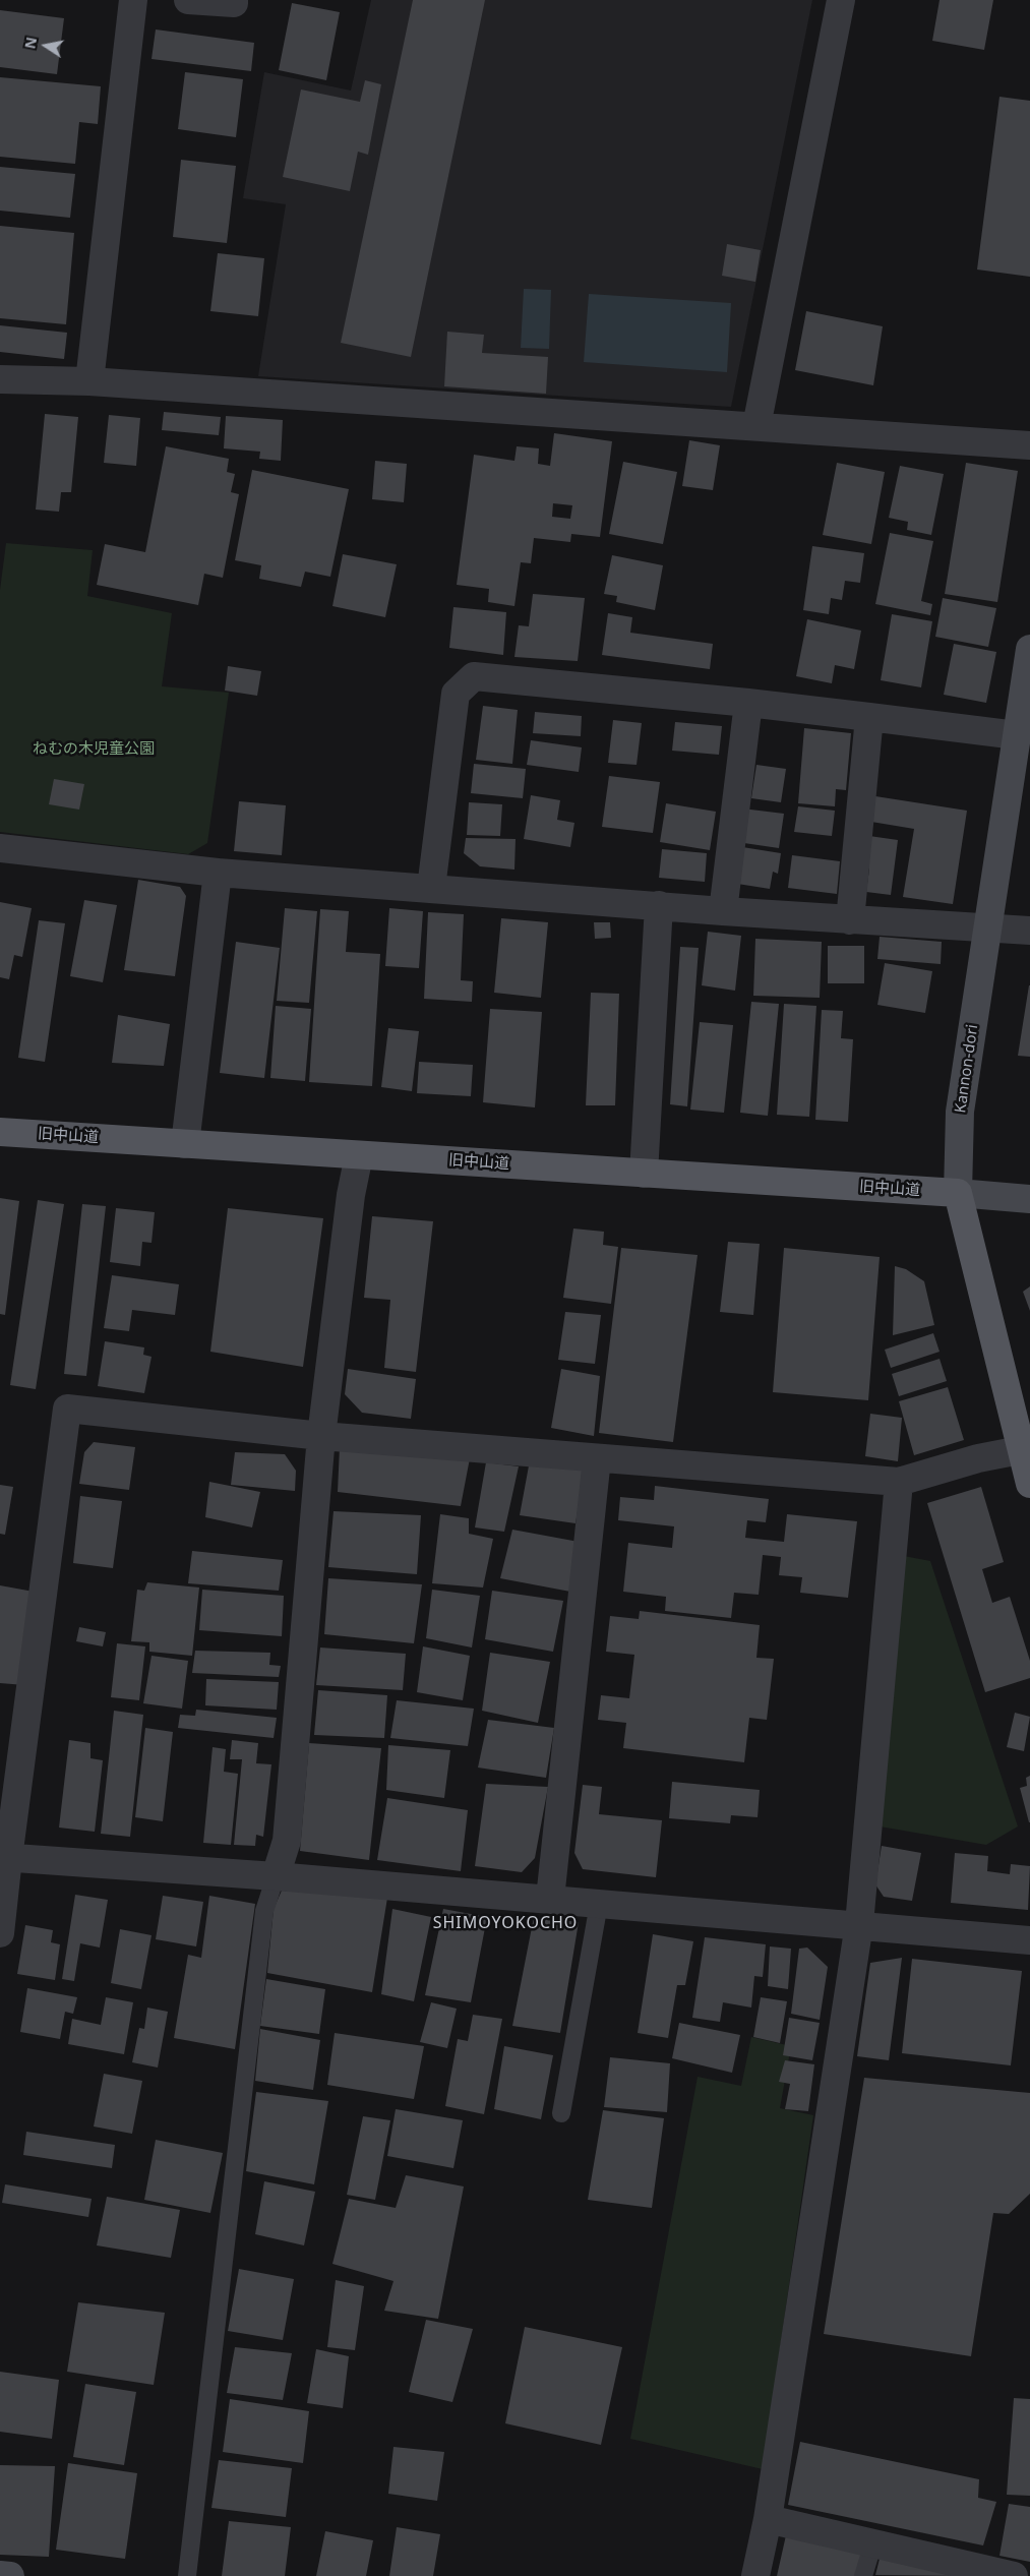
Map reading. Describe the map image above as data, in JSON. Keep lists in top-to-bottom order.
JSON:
{
  "streets": {
    "main road": ["Kannon-dori", "旧中山道"]
  },
  "crossings": [
    ["Kannon-dori", "旧中山道"]
  ],
  "districts": ["SHIMOYOKOCHO"],
  "parks": ["ねむの木児童公園"],
  "north": "left"
}
